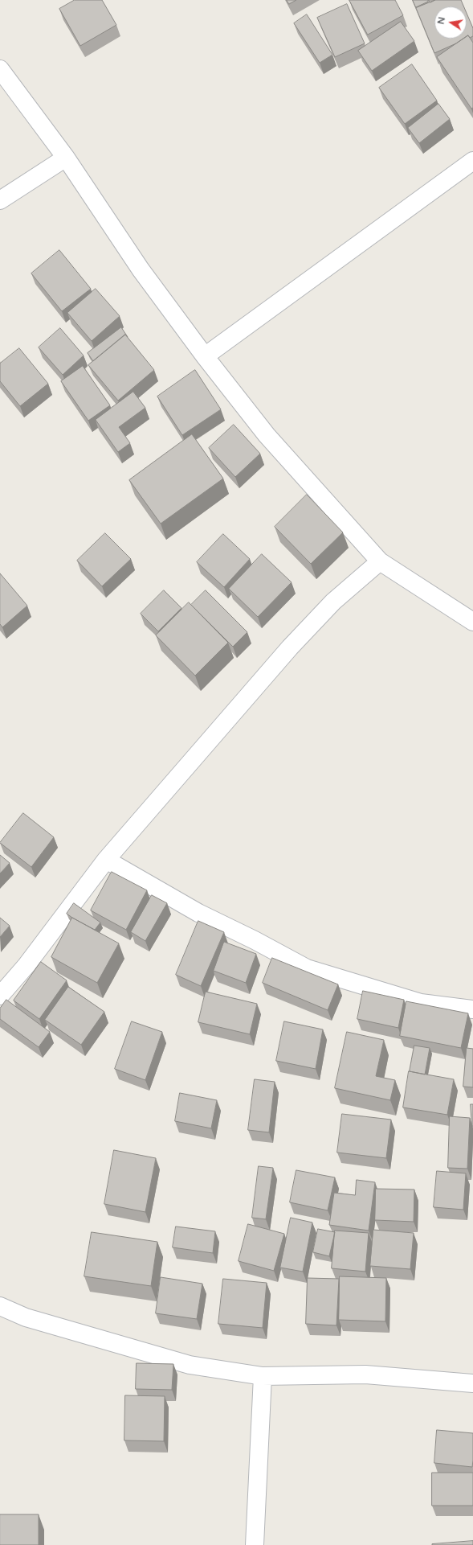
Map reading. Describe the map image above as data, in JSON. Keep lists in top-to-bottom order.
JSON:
{
  "north": "left"
}
